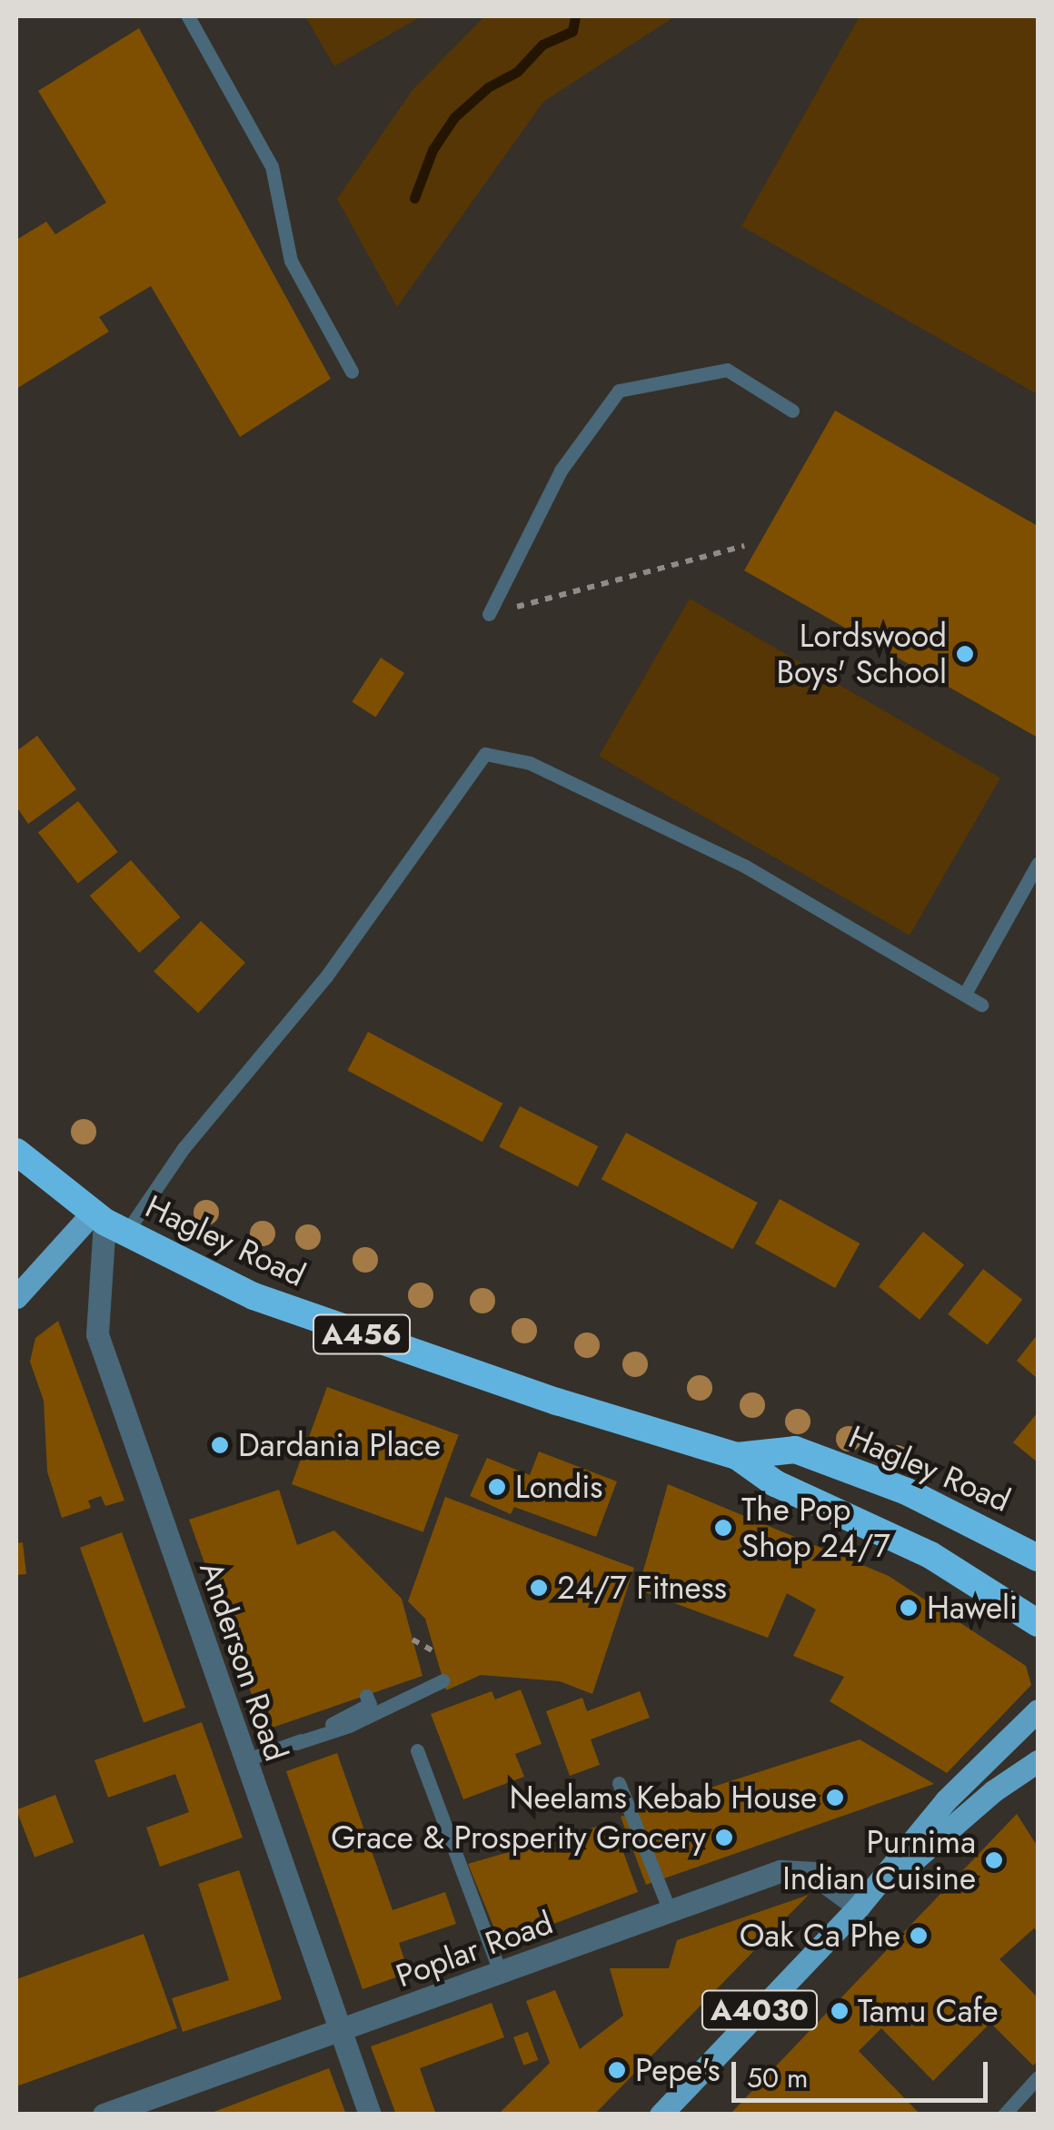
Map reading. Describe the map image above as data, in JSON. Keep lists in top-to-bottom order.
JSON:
{
  "streets": {
    "highway": ["Hagley Road", "A456"],
    "main road": ["A4030"],
    "street": ["Anderson Road", "Poplar Road"]
  },
  "crossings": [
    ["Hagley Road", "Anderson Road"],
    ["Anderson Road", "Poplar Road"],
    ["Poplar Road", "A4030"]
  ],
  "places": [
    "Lordswood Boys' School",
    "Dardania Place",
    "Londis",
    "The Pop Shop 24/7",
    "24/7 Fitness",
    "Haweli",
    "Neelams Kebab House",
    "Grace & Prosperity Grocery",
    "Purnima Indian Cuisine",
    "Oak Ca Phe",
    "Tamu Cafe",
    "Pepe's"
  ],
  "scale_bar": "50 m"
}
